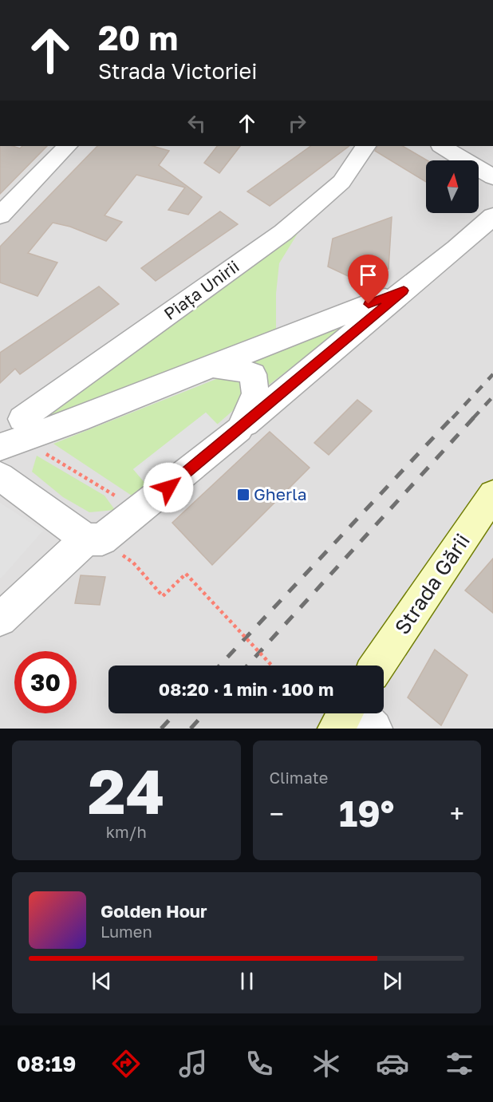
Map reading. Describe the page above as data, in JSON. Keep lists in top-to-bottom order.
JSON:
{
  "streets": {
    "street": ["Piața Unirii", "Strada Gării"]
  },
  "places": {
    "transit": ["Gherla"]
  },
  "north": "top",
  "page": {
    "turn": ["20 m", "Strada Victoriei"],
    "limit": "30",
    "trip": "08:20 · 1 min · 100 m",
    "tile": [
      ["24", "km/h"],
      "Climate"
    ],
    "heat": ["−", "19°", "+"],
    "song": ["Golden Hour", "Lumen"],
    "tabs": "08:19"
  }
}
